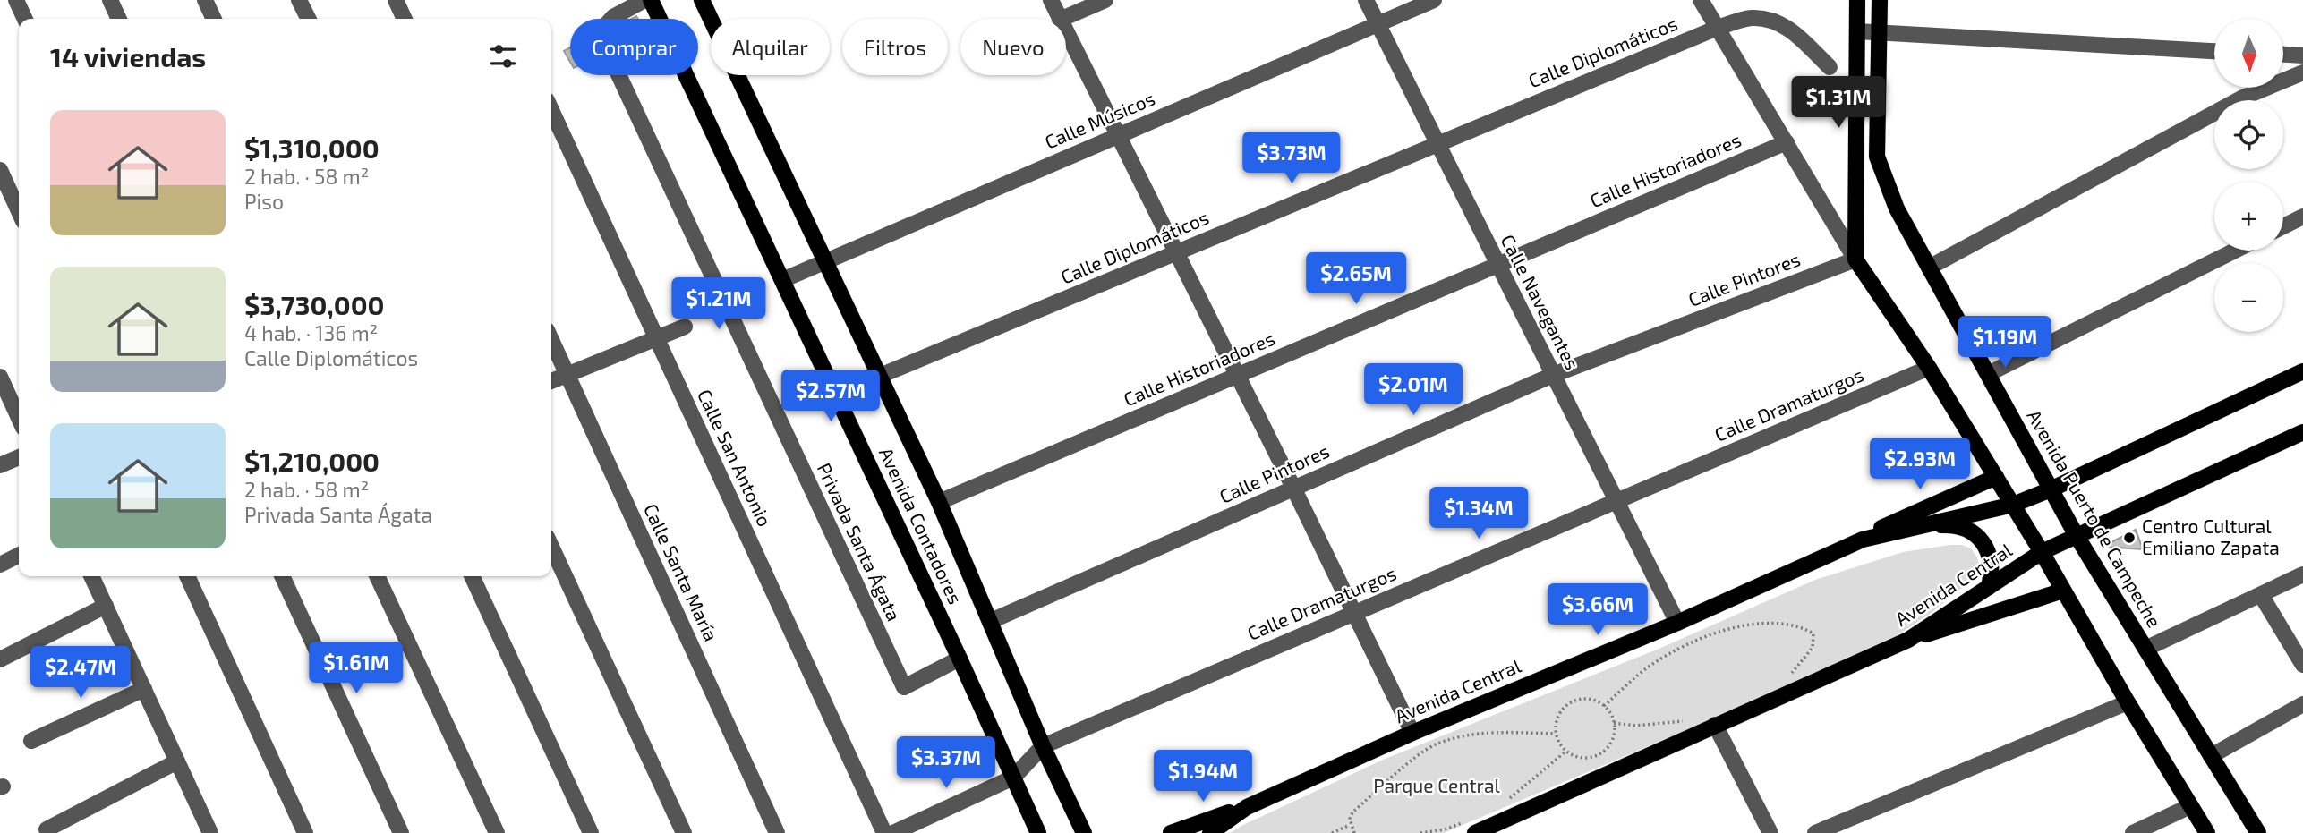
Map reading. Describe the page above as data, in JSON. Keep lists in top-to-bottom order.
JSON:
{
  "streets": {
    "main road": ["Avenida Puerto de Campeche", "Avenida Contadores", "Avenida Central"],
    "street": [
      "Calle Diplomáticos",
      "Calle Músicos",
      "Calle Historiadores",
      "Calle Pintores",
      "Calle Navegantes",
      "Calle Dramaturgos",
      "Calle San Antonio",
      "Privada Santa Ágata",
      "Calle Santa María"
    ]
  },
  "crossings": [
    ["Calle Diplomáticos", "Calle Navegantes"],
    ["Calle Diplomáticos", "Avenida Contadores"],
    ["Calle Músicos", "Calle Navegantes"],
    ["Calle Músicos", "Avenida Contadores"],
    ["Calle Historiadores", "Calle Navegantes"],
    ["Calle Historiadores", "Avenida Contadores"],
    ["Calle Pintores", "Calle Navegantes"],
    ["Calle Pintores", "Avenida Contadores"],
    ["Calle Navegantes", "Calle Dramaturgos"],
    ["Calle Navegantes", "Avenida Central"],
    ["Calle Dramaturgos", "Avenida Contadores"],
    ["Avenida Puerto de Campeche", "Avenida Central"],
    ["Avenida Contadores", "Privada Santa Ágata"]
  ],
  "parks": ["Parque Central"],
  "places": ["Centro Cultural Emiliano Zapata"],
  "north": "bottom",
  "page": {
    "map_buttons": ["+", "−"],
    "chip": [
      "Comprar",
      "Alquilar",
      "Filtros",
      "Nuevo"
    ],
    "heading": "14 viviendas",
    "price": [
      "$1.31M",
      "$3.73M",
      "$2.65M",
      "$1.21M",
      "$1.19M",
      "$2.01M",
      "$2.57M",
      "$2.93M",
      "$1.34M",
      "$3.66M",
      "$1.61M",
      "$2.47M",
      "$3.37M",
      "$1.94M"
    ],
    "list": [
      {
        "name": "$1,310,000",
        "note": "2 hab. · 58 m² · Piso"
      },
      {
        "name": "$3,730,000",
        "note": "4 hab. · 136 m² · Calle Diplomáticos"
      },
      {
        "name": "$1,210,000",
        "note": "2 hab. · 58 m² · Privada Santa Ágata"
      }
    ]
  }
}
